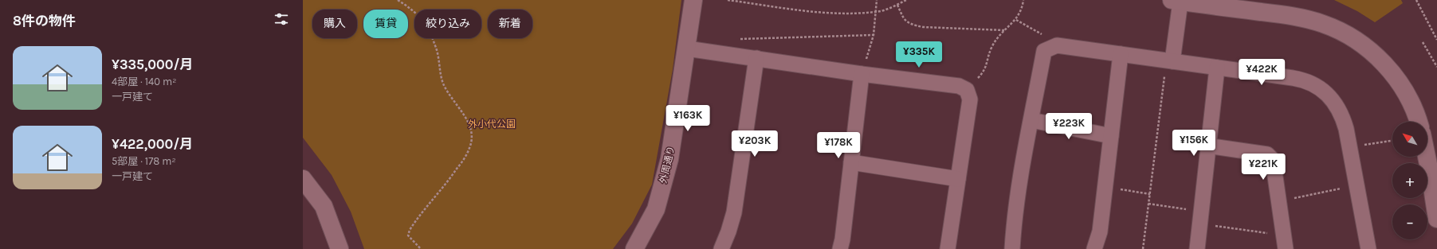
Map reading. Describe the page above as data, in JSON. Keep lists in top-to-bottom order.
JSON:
{
  "streets": {
    "street": ["外周通り"]
  },
  "parks": ["外小代公園"],
  "north": "top left",
  "page": {
    "heading": "8件の物件",
    "chip": [
      "購入",
      "賃貸",
      "絞り込み",
      "新着"
    ],
    "list": [
      {
        "name": "¥335,000/月",
        "note": "4部屋 · 140 m² · 一戸建て"
      },
      {
        "name": "¥422,000/月",
        "note": "5部屋 · 178 m² · 一戸建て"
      }
    ],
    "price": [
      "¥335K",
      "¥422K",
      "¥163K",
      "¥223K",
      "¥156K",
      "¥203K",
      "¥178K",
      "¥221K"
    ],
    "map_buttons": ["+", "−"]
  }
}
